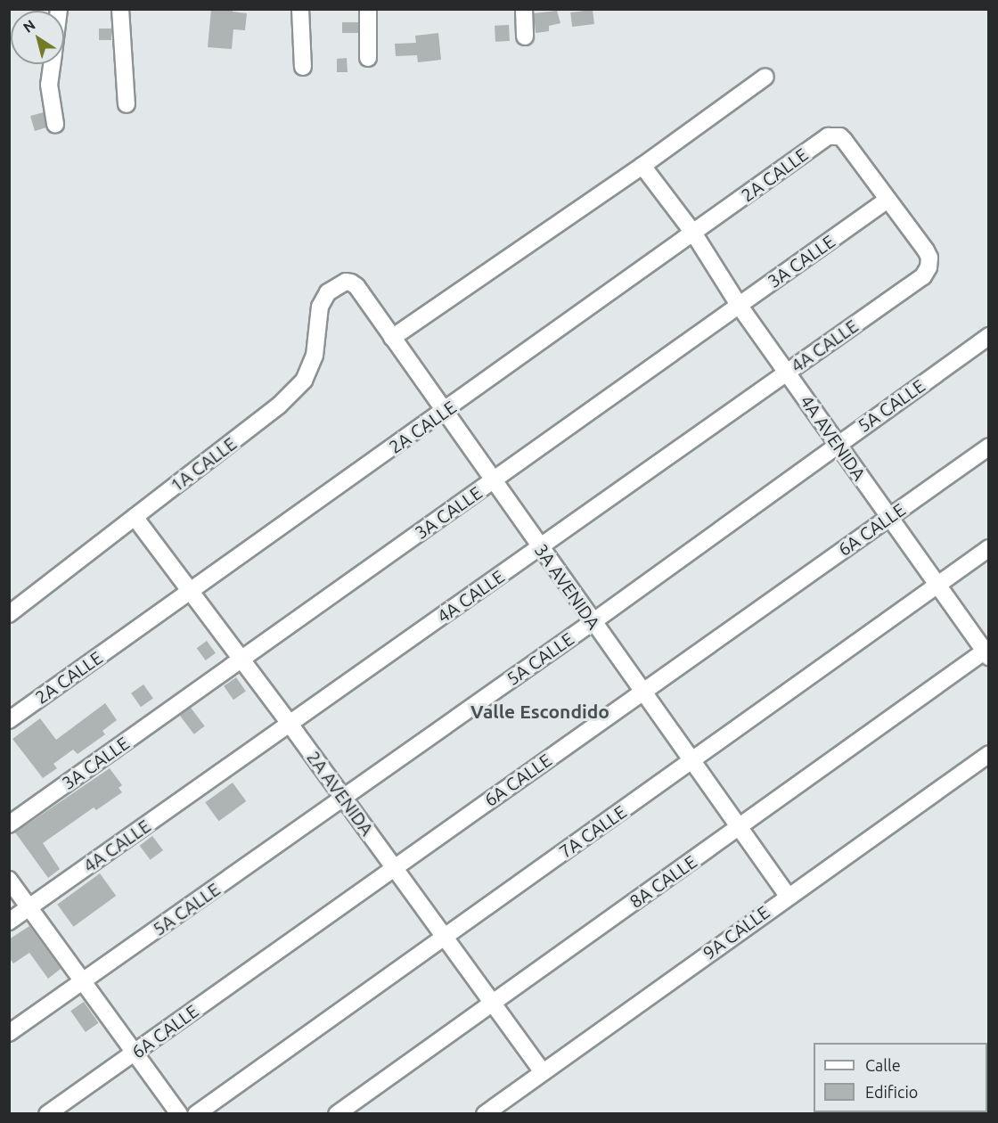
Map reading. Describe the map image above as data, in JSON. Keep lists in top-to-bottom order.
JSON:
{
  "streets": {
    "street": [
      "2A CALLE",
      "3A CALLE",
      "4A CALLE",
      "5A CALLE",
      "4A AVENIDA",
      "1A CALLE",
      "6A CALLE",
      "3A AVENIDA",
      "2A AVENIDA",
      "7A CALLE",
      "8A CALLE",
      "9A CALLE"
    ]
  },
  "crossings": [
    ["2A CALLE", "3A CALLE"],
    ["2A CALLE", "4A CALLE"],
    ["2A CALLE", "4A AVENIDA"],
    ["2A CALLE", "3A AVENIDA"],
    ["2A CALLE", "2A AVENIDA"],
    ["3A CALLE", "4A CALLE"],
    ["3A CALLE", "4A AVENIDA"],
    ["3A CALLE", "3A AVENIDA"],
    ["3A CALLE", "2A AVENIDA"],
    ["4A CALLE", "4A AVENIDA"],
    ["4A CALLE", "3A AVENIDA"],
    ["4A CALLE", "2A AVENIDA"],
    ["5A CALLE", "4A AVENIDA"],
    ["5A CALLE", "3A AVENIDA"],
    ["5A CALLE", "2A AVENIDA"],
    ["4A AVENIDA", "6A CALLE"],
    ["4A AVENIDA", "7A CALLE"],
    ["4A AVENIDA", "8A CALLE"],
    ["1A CALLE", "3A AVENIDA"],
    ["1A CALLE", "2A AVENIDA"],
    ["6A CALLE", "3A AVENIDA"],
    ["6A CALLE", "2A AVENIDA"],
    ["3A AVENIDA", "7A CALLE"],
    ["3A AVENIDA", "8A CALLE"],
    ["3A AVENIDA", "9A CALLE"],
    ["2A AVENIDA", "7A CALLE"],
    ["2A AVENIDA", "8A CALLE"],
    ["2A AVENIDA", "9A CALLE"]
  ],
  "districts": ["Valle Escondido"],
  "legend": ["Calle", "Edificio"],
  "north": "top left"
}
